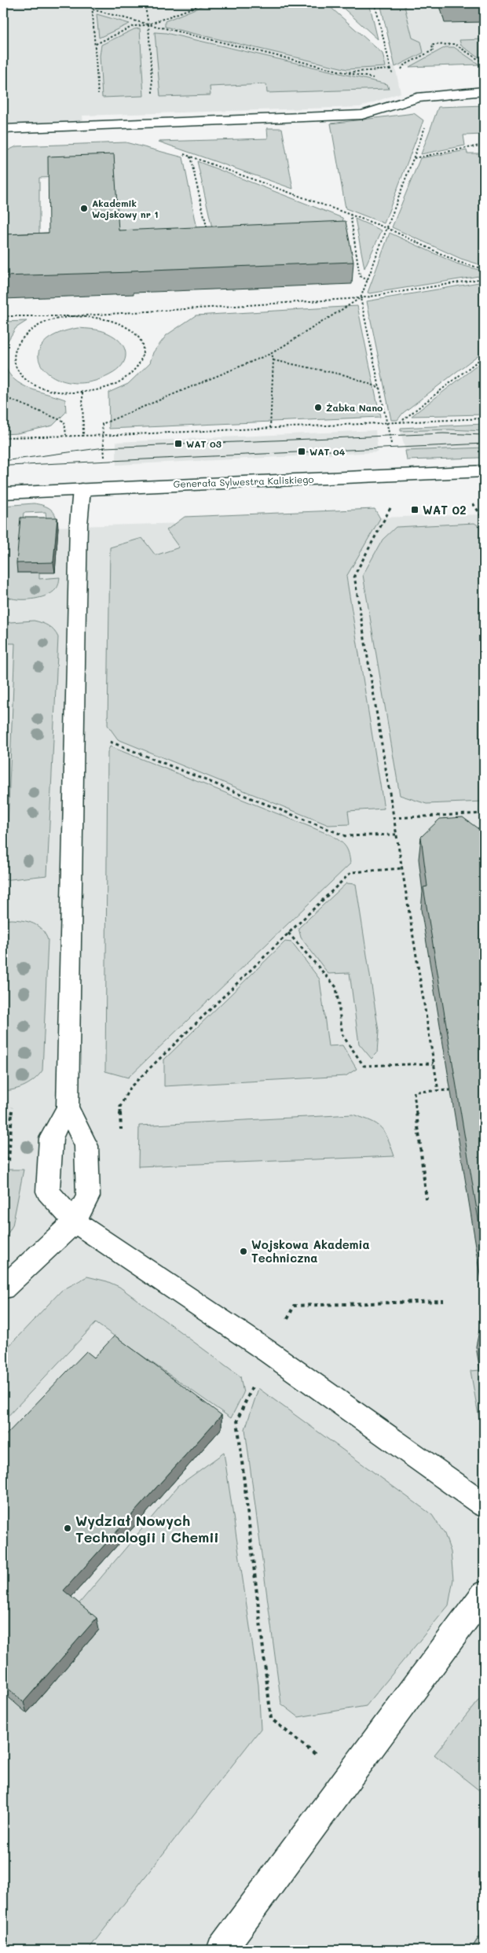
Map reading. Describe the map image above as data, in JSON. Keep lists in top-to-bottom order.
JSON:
{
  "streets": {
    "street": ["Generała Sylwestra Kaliskiego"]
  },
  "places": {
    "other": [
      "Akademik Wojskowy nr 1",
      "Żabka Nano",
      "Wojskowa Akademia Techniczna",
      "Wydział Nowych Technologii i Chemii"
    ],
    "transit": ["WAT 03", "WAT 04", "WAT 02"]
  }
}
